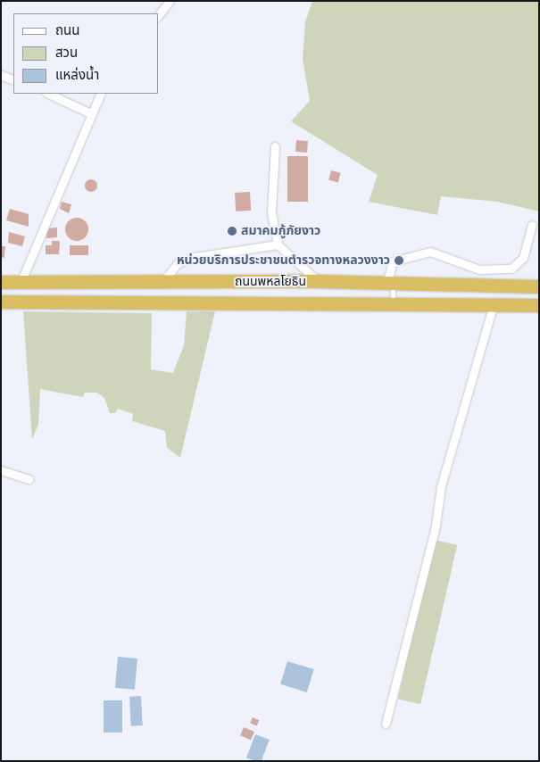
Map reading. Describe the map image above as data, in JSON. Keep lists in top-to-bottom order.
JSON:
{
  "streets": {
    "highway": ["ถนนพหลโยธิน"]
  },
  "places": ["สมาคมกู้ภัยงาว", "หน่วยบริการประชาชนตำรวจทางหลวงงาว"],
  "legend": ["ถนน", "สวน", "แหล่งน้ำ"]
}
